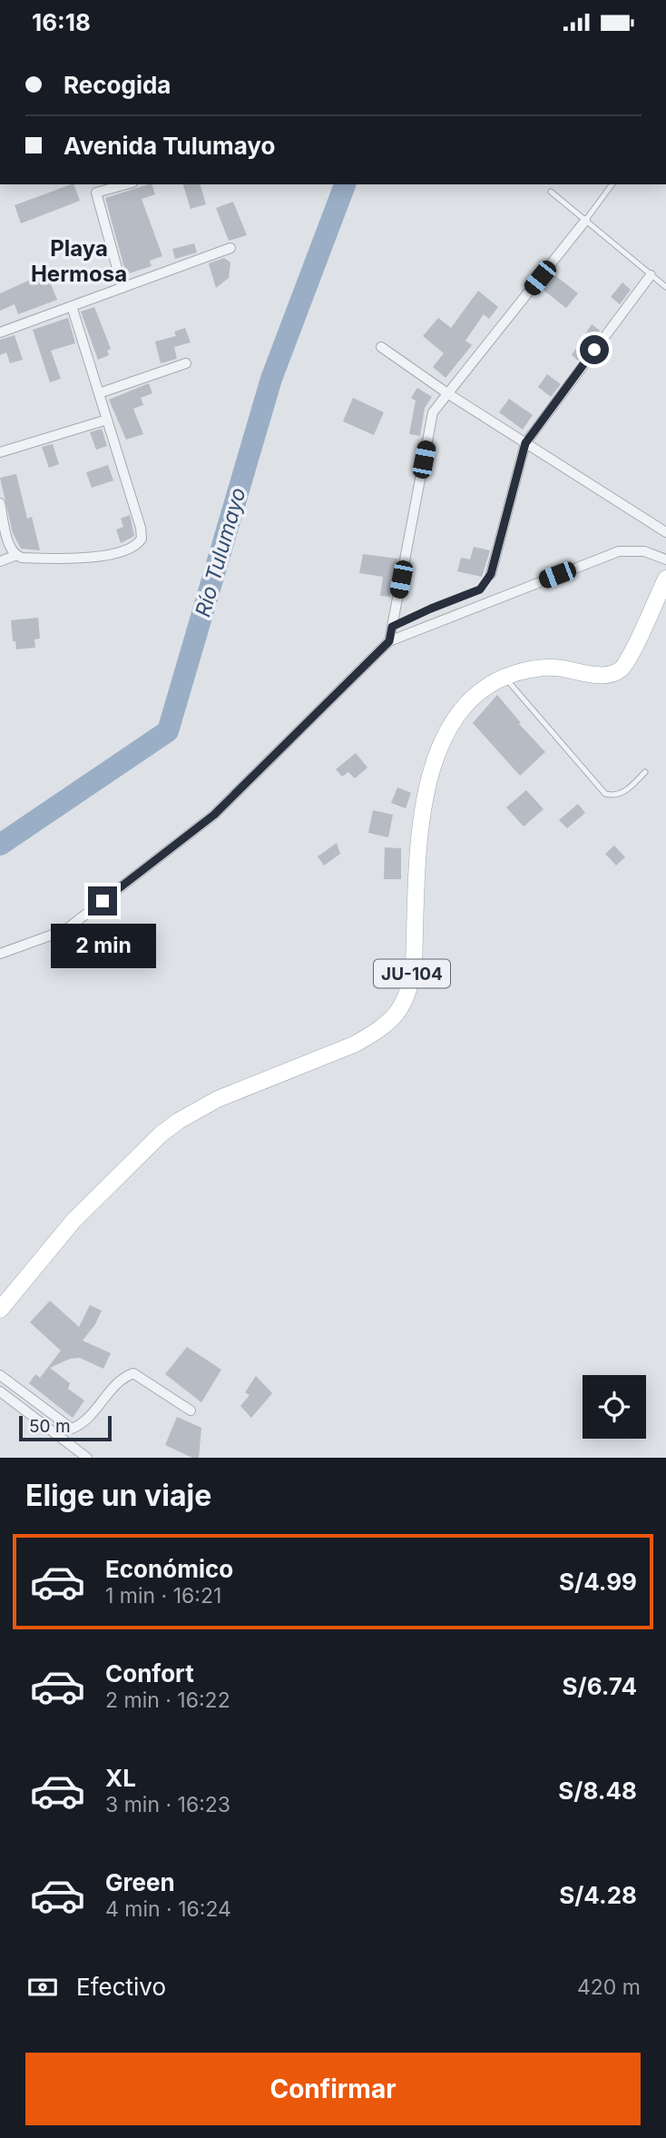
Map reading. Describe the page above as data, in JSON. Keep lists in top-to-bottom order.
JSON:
{
  "streets": {
    "main road": ["JU-104"]
  },
  "districts": ["Playa Hermosa"],
  "water": ["Río Tulumayo"],
  "scale_bar": "50 m",
  "page": {
    "status": "16:18",
    "banner": ["Recogida", "Avenida Tulumayo"],
    "bubble": "2 min",
    "scale": "50 m",
    "heading": "Elige un viaje",
    "list": [
      {
        "name": "Económico",
        "note": "1 min · 16:21",
        "value": "S/4.99"
      },
      {
        "name": "Confort",
        "note": "2 min · 16:22",
        "value": "S/6.74"
      },
      {
        "name": "XL",
        "note": "3 min · 16:23",
        "value": "S/8.48"
      },
      {
        "name": "Green",
        "note": "4 min · 16:24",
        "value": "S/4.28"
      }
    ],
    "pay": ["Efectivo", "420 m"],
    "buttons": "Confirmar"
  }
}
